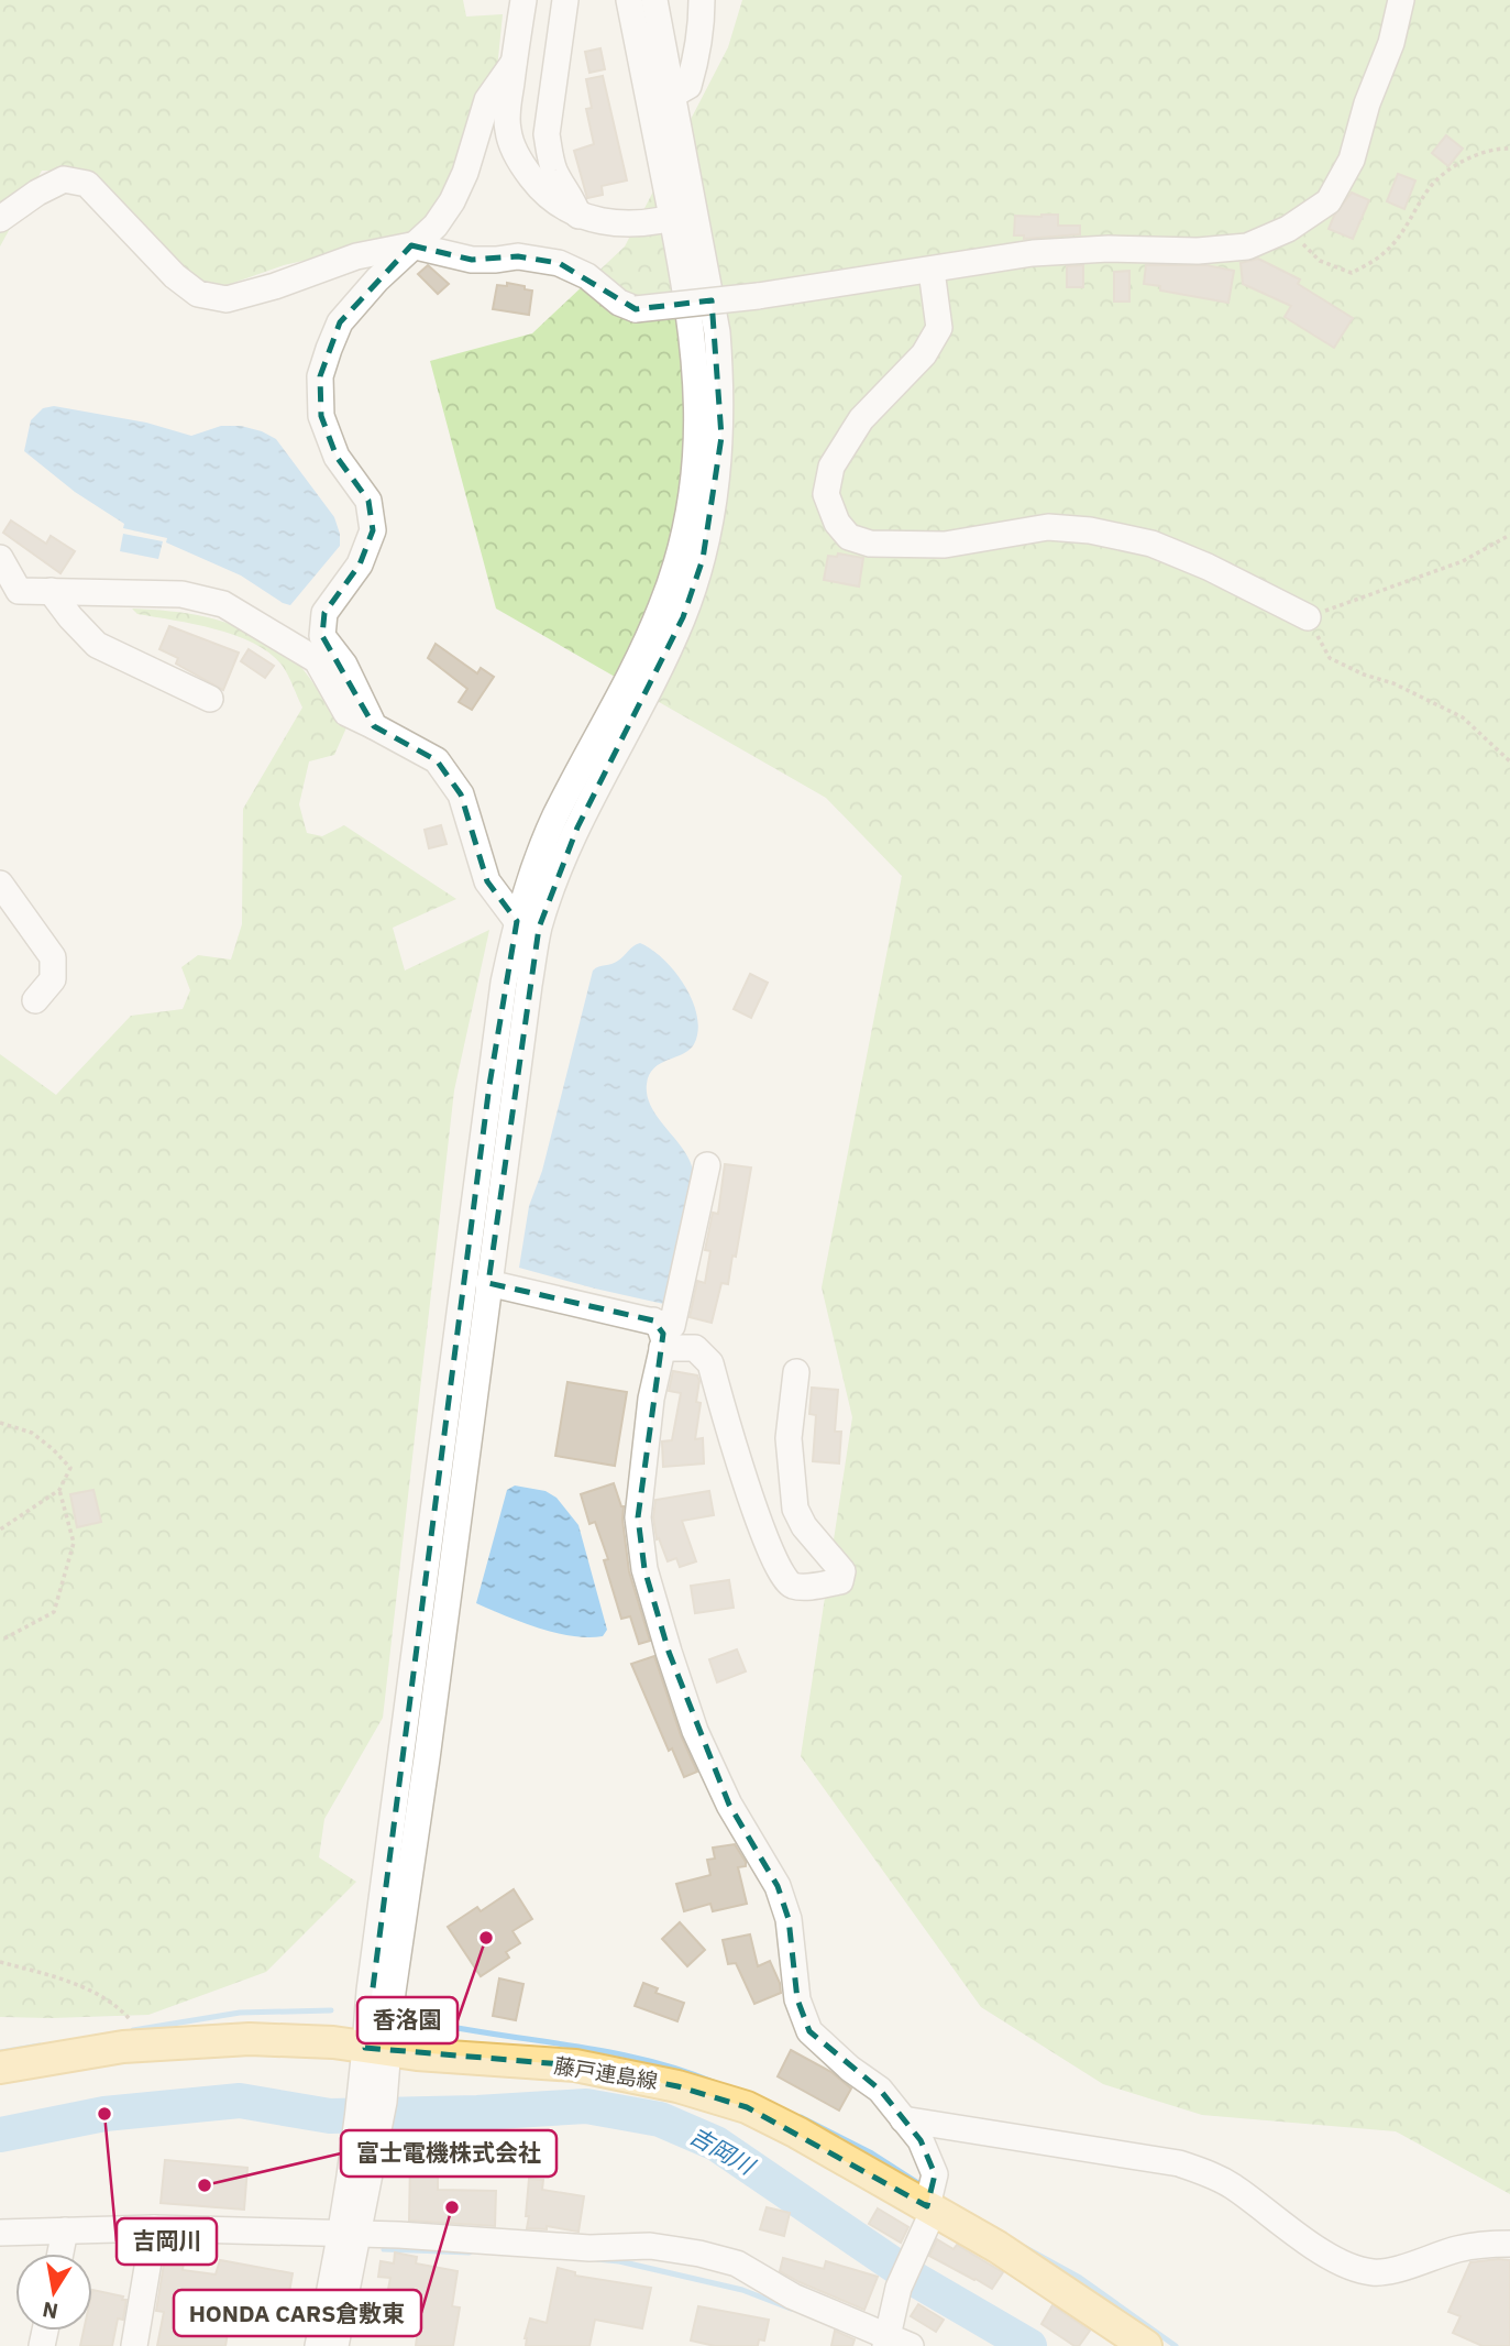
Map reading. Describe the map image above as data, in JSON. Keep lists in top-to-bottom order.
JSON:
{
  "streets": {
    "main road": ["藤戸連島線"]
  },
  "water": ["吉岡川"],
  "places": [
    "香洛園",
    "吉岡川",
    "富士電機株式会社",
    "HONDA CARS倉敷東"
  ],
  "north": "bottom"
}
